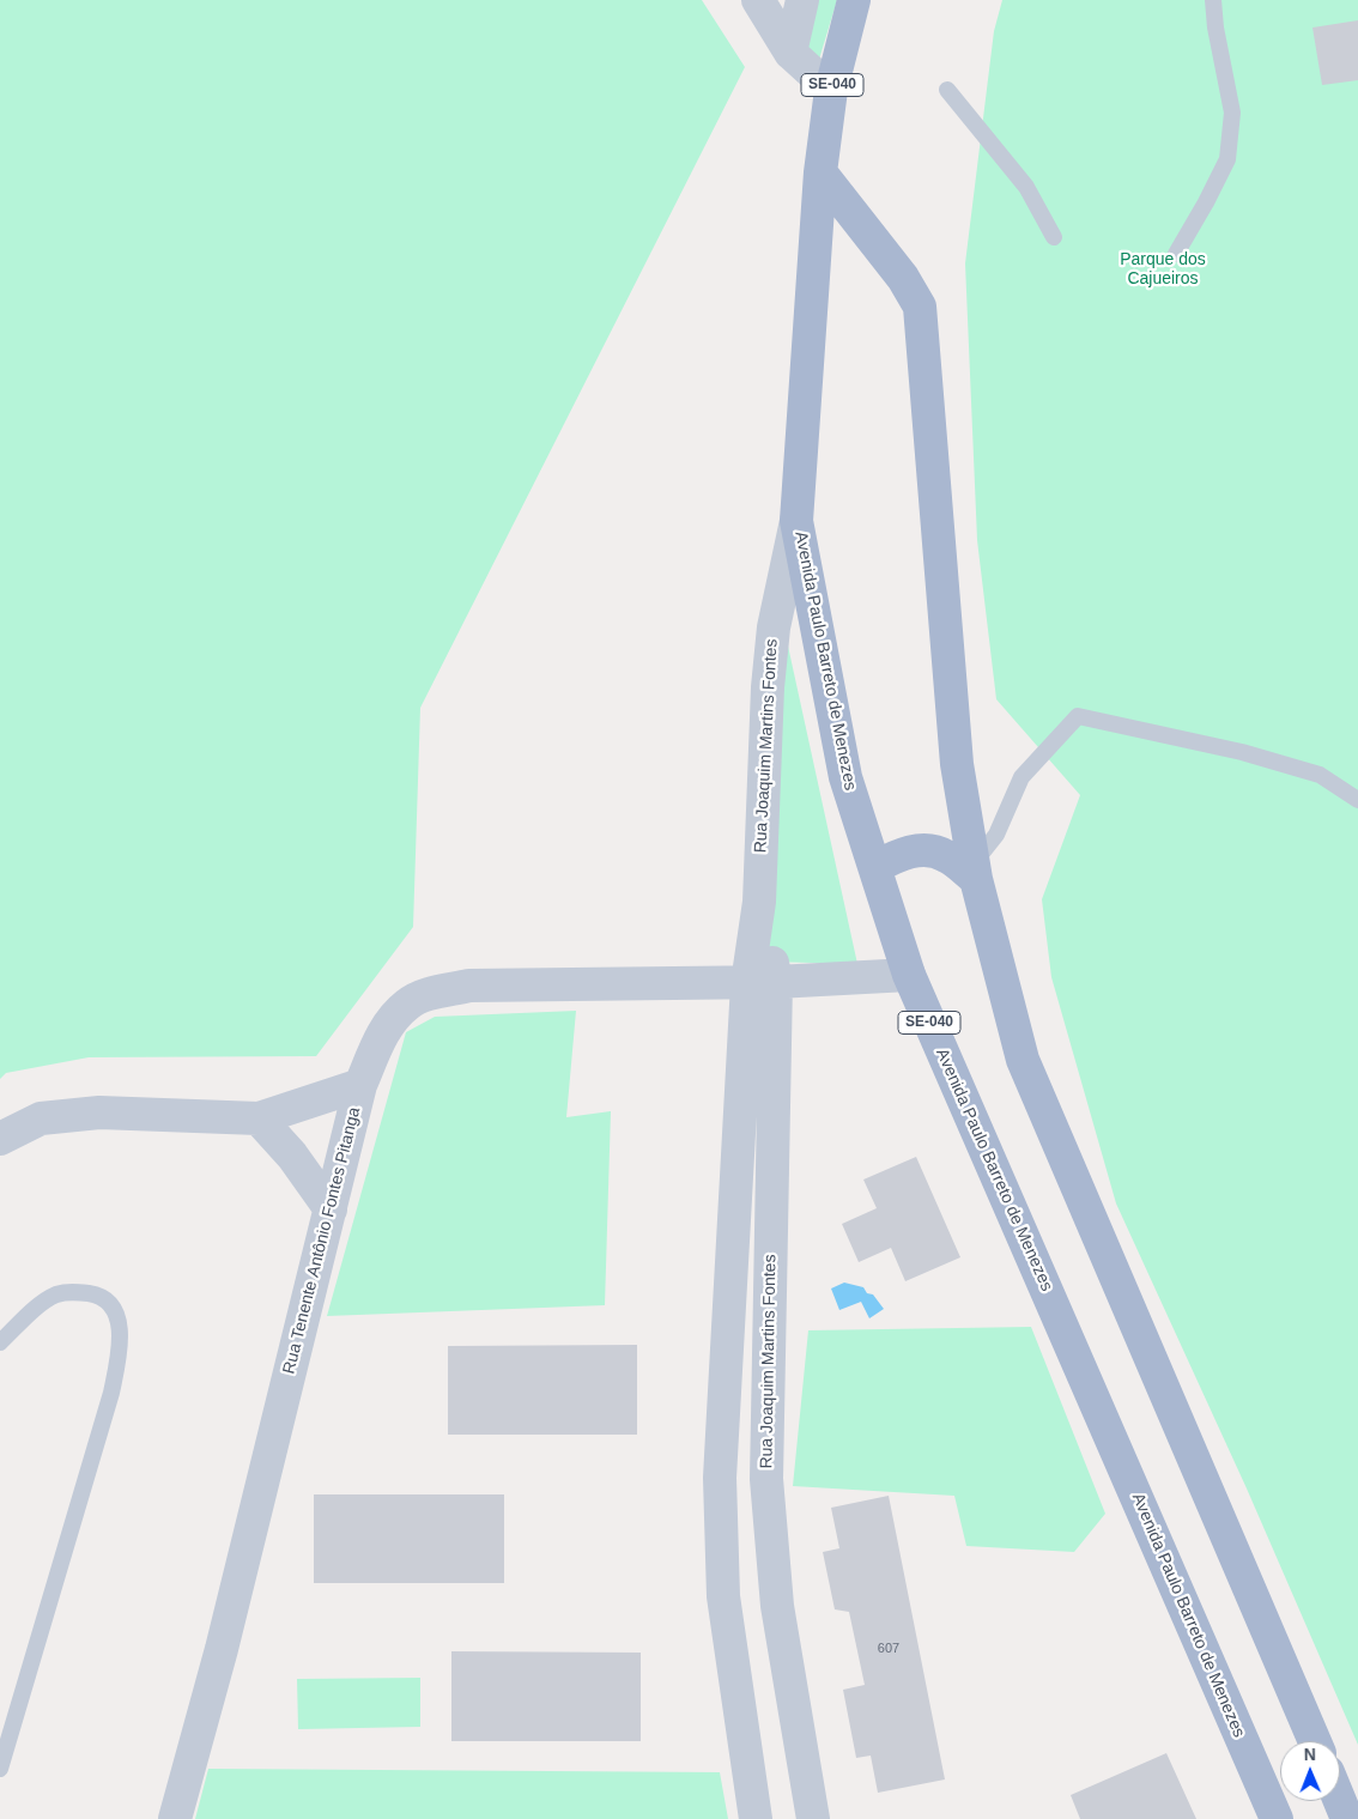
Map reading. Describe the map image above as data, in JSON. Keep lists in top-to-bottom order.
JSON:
{
  "streets": {
    "main road": ["SE-040", "Avenida Paulo Barreto de Menezes"],
    "street": ["Rua Joaquim Martins Fontes", "Rua Tenente Antônio Fontes Pitanga"]
  },
  "crossings": [
    ["Avenida Paulo Barreto de Menezes", "Rua Joaquim Martins Fontes"],
    ["Avenida Paulo Barreto de Menezes", "Rua Tenente Antônio Fontes Pitanga"],
    ["Rua Joaquim Martins Fontes", "Rua Tenente Antônio Fontes Pitanga"]
  ],
  "parks": ["Parque dos Cajueiros"],
  "house_numbers": ["607"],
  "north": "top"
}
